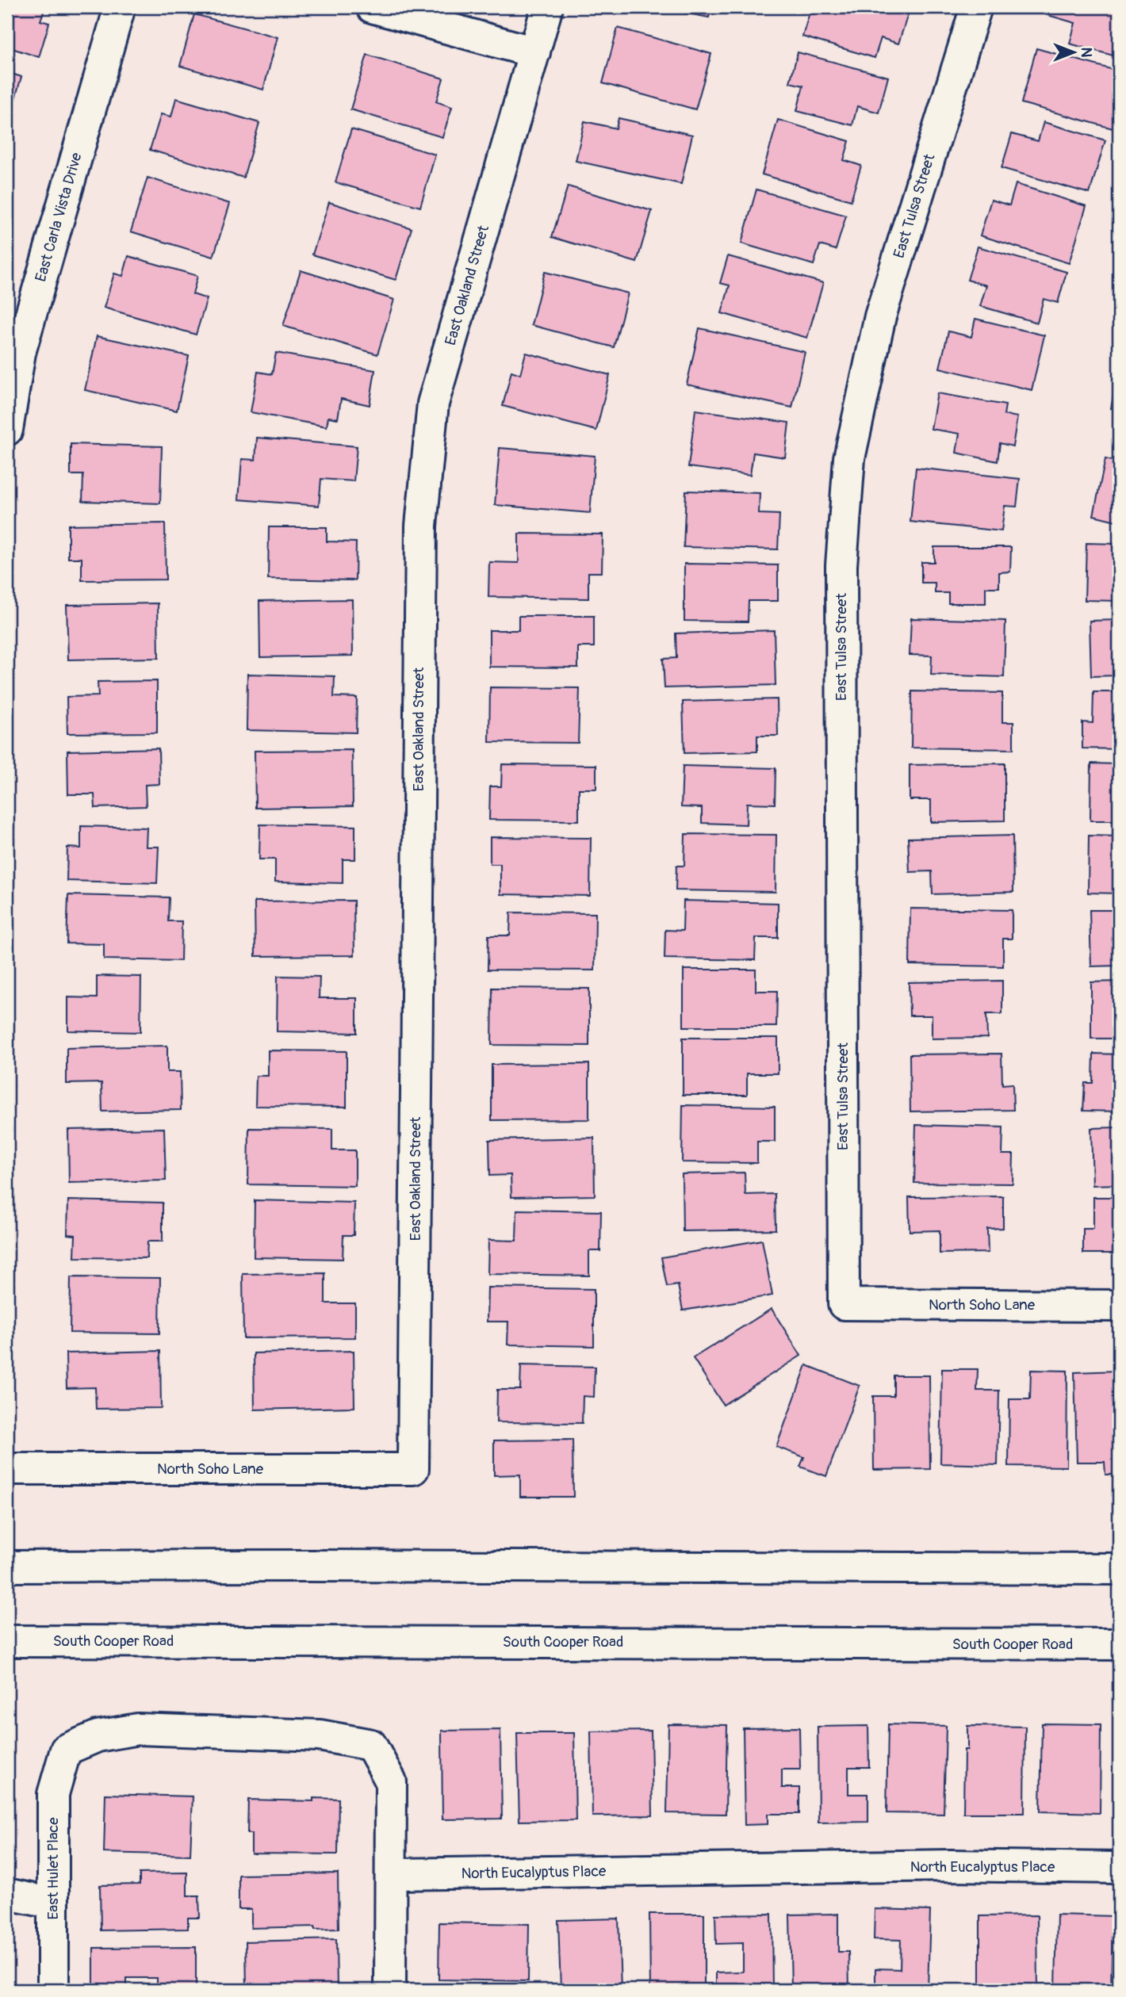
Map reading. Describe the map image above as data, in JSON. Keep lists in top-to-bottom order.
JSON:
{
  "streets": {
    "street": [
      "East Tulsa Street",
      "East Carla Vista Drive",
      "East Oakland Street",
      "North Soho Lane",
      "South Cooper Road",
      "North Eucalyptus Place",
      "East Hulet Place"
    ]
  },
  "crossings": [
    ["East Tulsa Street", "North Soho Lane"],
    ["East Oakland Street", "North Soho Lane"],
    ["North Eucalyptus Place", "East Hulet Place"]
  ],
  "north": "right"
}
